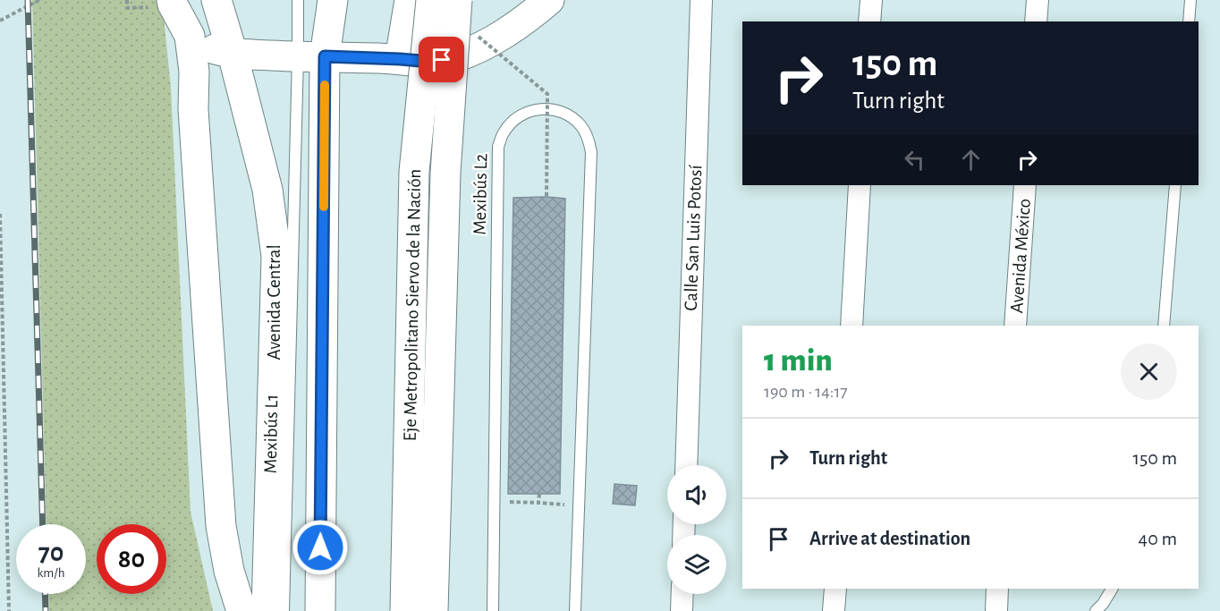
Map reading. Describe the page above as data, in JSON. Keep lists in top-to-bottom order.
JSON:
{
  "streets": {
    "main road": ["Avenida Central", "Eje Metropolitano Siervo de la Nación"],
    "street": ["Calle San Luis Potosí", "Avenida México"],
    "lane": ["Mexibús L2", "Mexibús L1"]
  },
  "page": {
    "turn": ["150 m", "Turn right"],
    "heading": ["1 min", "190 m · 14:17"],
    "list": [
      {
        "name": "Turn right",
        "value": "150 m"
      },
      {
        "name": "Arrive at destination",
        "value": "40 m"
      }
    ],
    "speed": "70 km/h",
    "limit": "80"
  }
}
